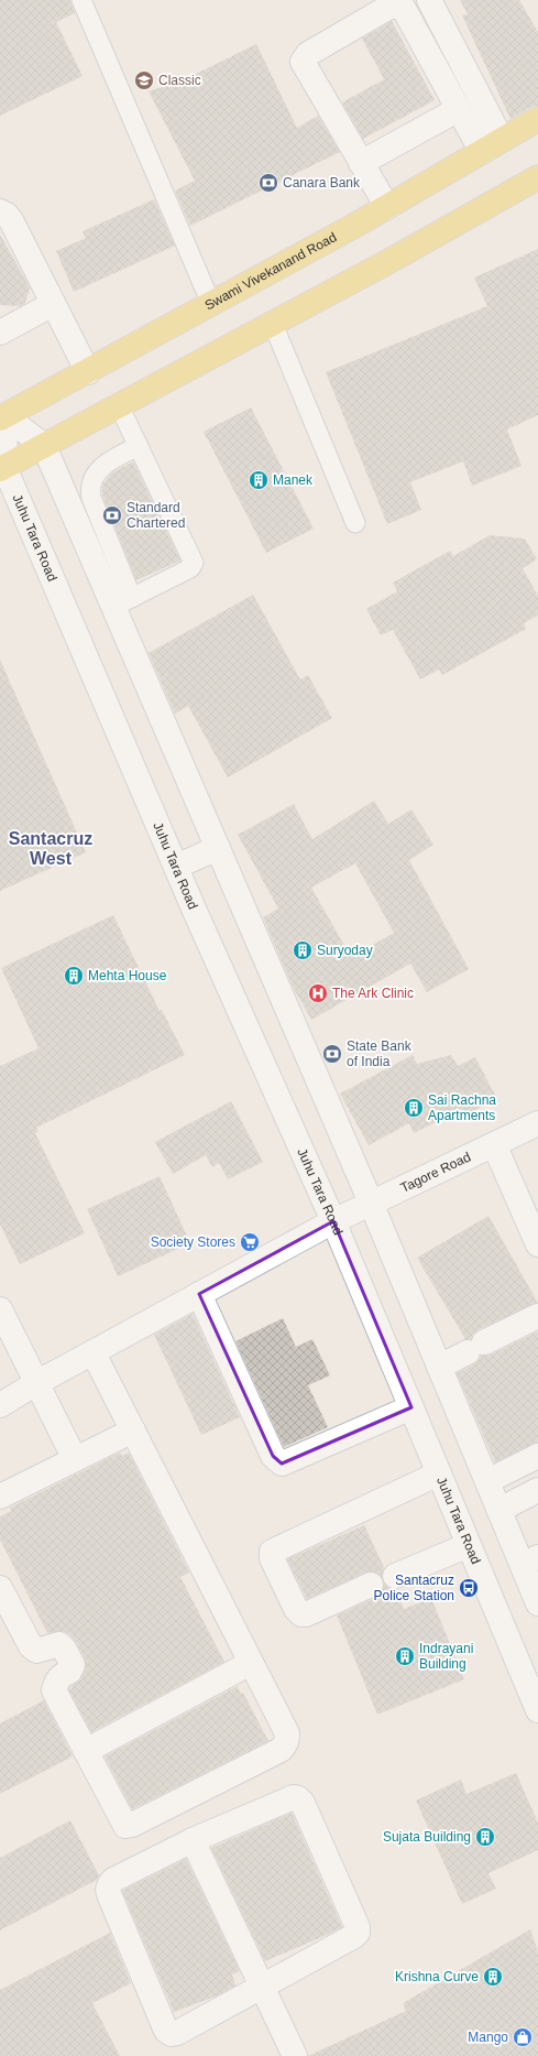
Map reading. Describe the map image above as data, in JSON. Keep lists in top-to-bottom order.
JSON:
{
  "streets": {
    "main road": ["Swami Vivekanand Road"],
    "street": ["Juhu Tara Road", "Tagore Road"]
  },
  "crossings": [
    ["Swami Vivekanand Road", "Juhu Tara Road"],
    ["Juhu Tara Road", "Tagore Road"]
  ],
  "districts": ["Santacruz West"],
  "places": {
    "school or university": ["Classic"],
    "bank": ["Canara Bank", "Standard Chartered", "State Bank of India"],
    "building": [
      "Manek",
      "Suryoday",
      "Mehta House",
      "Sai Rachna Apartments",
      "Indrayani Building",
      "Sujata Building",
      "Krishna Curve"
    ],
    "hospital": ["The Ark Clinic"],
    "supermarket": ["Society Stores"],
    "bus stop": ["Santacruz Police Station"],
    "shop": ["Mango"]
  }
}
